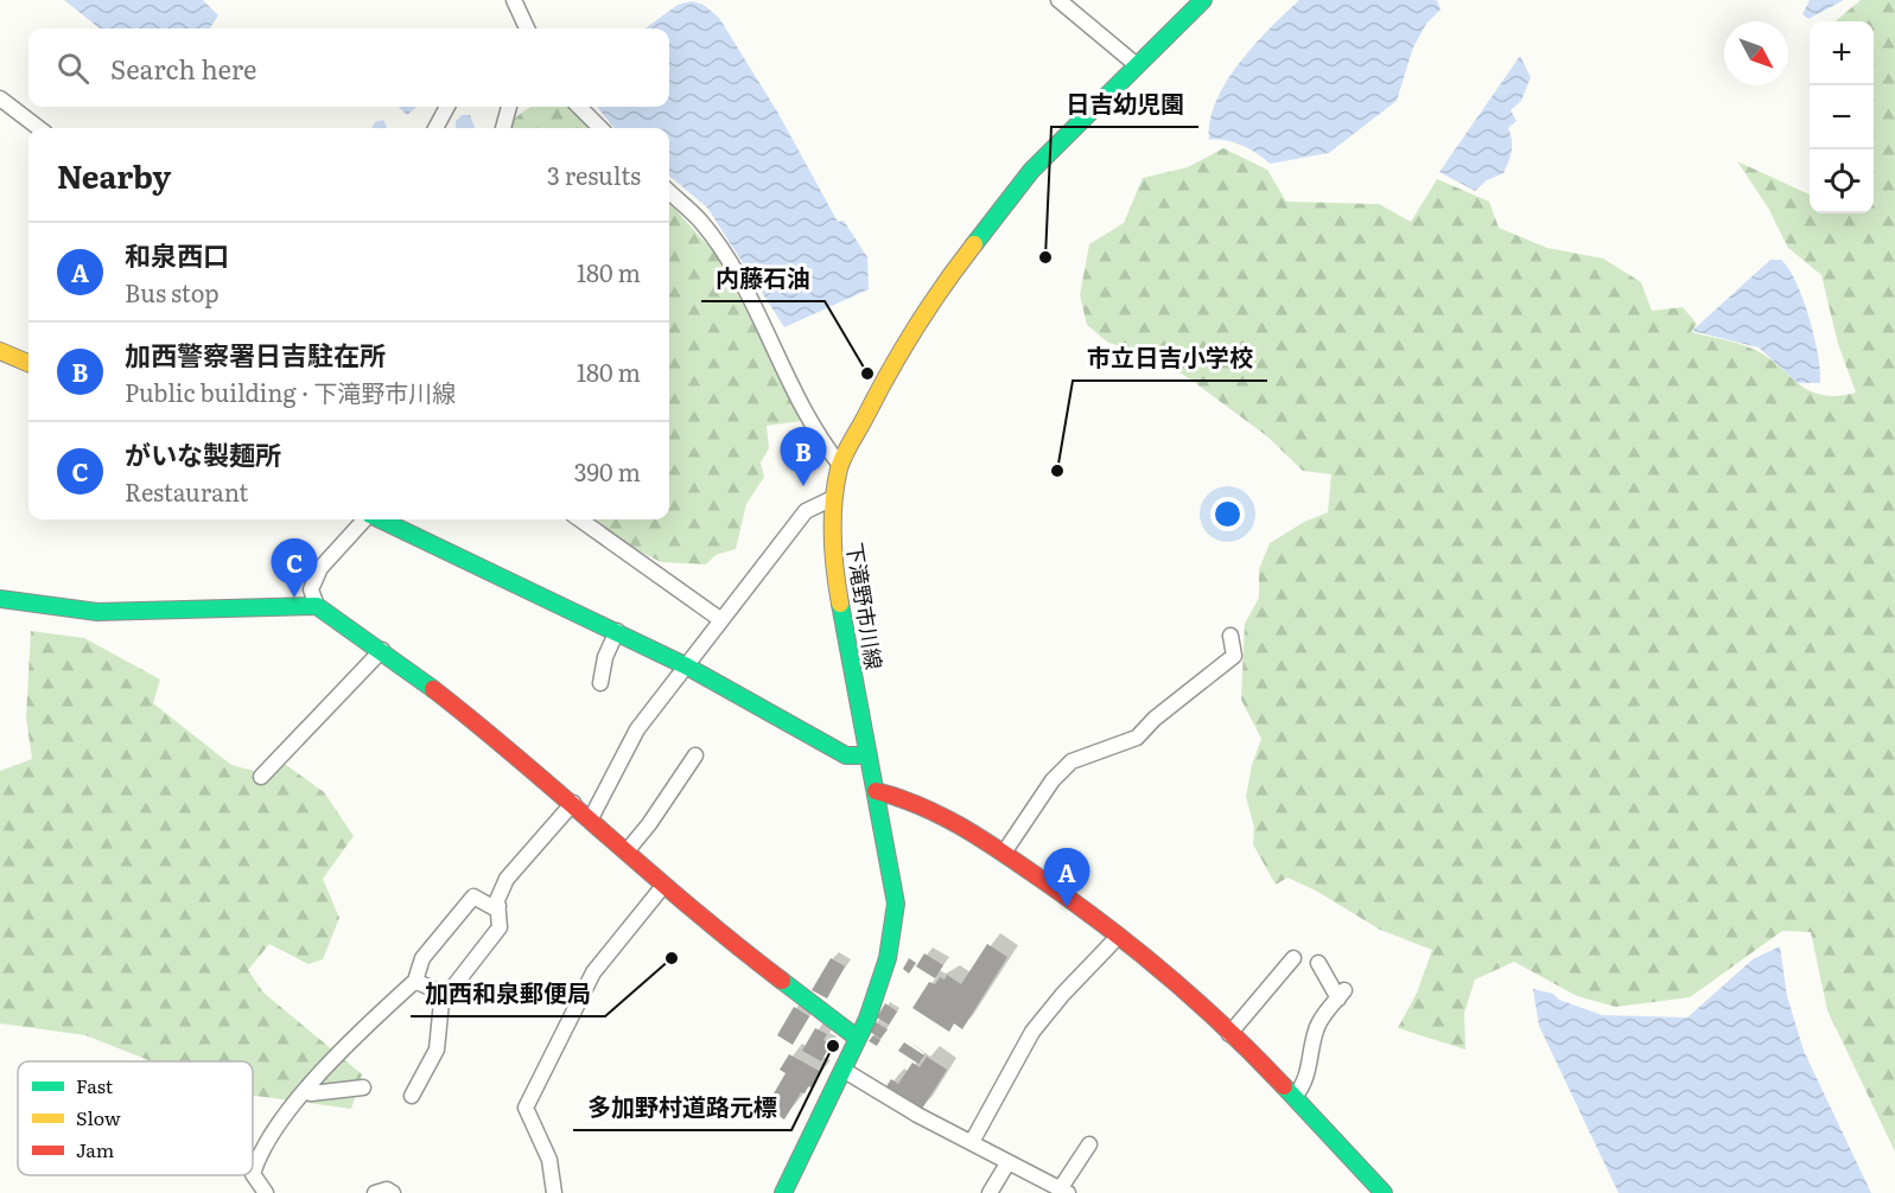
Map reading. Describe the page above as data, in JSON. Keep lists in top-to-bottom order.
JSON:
{
  "streets": {
    "street": ["下滝野市川線"]
  },
  "places": [
    "日吉幼児園",
    "内藤石油",
    "市立日吉小学校",
    "加西和泉郵便局",
    "多加野村道路元標"
  ],
  "legend": ["Fast", "Slow", "Jam"],
  "north": "bottom right",
  "page": {
    "map_buttons": ["+", "−"],
    "search": "Search here",
    "heading": ["Nearby", "3 results"],
    "list": [
      {
        "mark": "A",
        "name": "和泉西口",
        "note": "Bus stop",
        "value": "180 m"
      },
      {
        "mark": "B",
        "name": "加西警察署日吉駐在所",
        "note": "Public building · 下滝野市川線",
        "value": "180 m"
      },
      {
        "mark": "C",
        "name": "がいな製麺所",
        "note": "Restaurant",
        "value": "390 m"
      }
    ],
    "pins": ["B", "C", "A"]
  }
}
